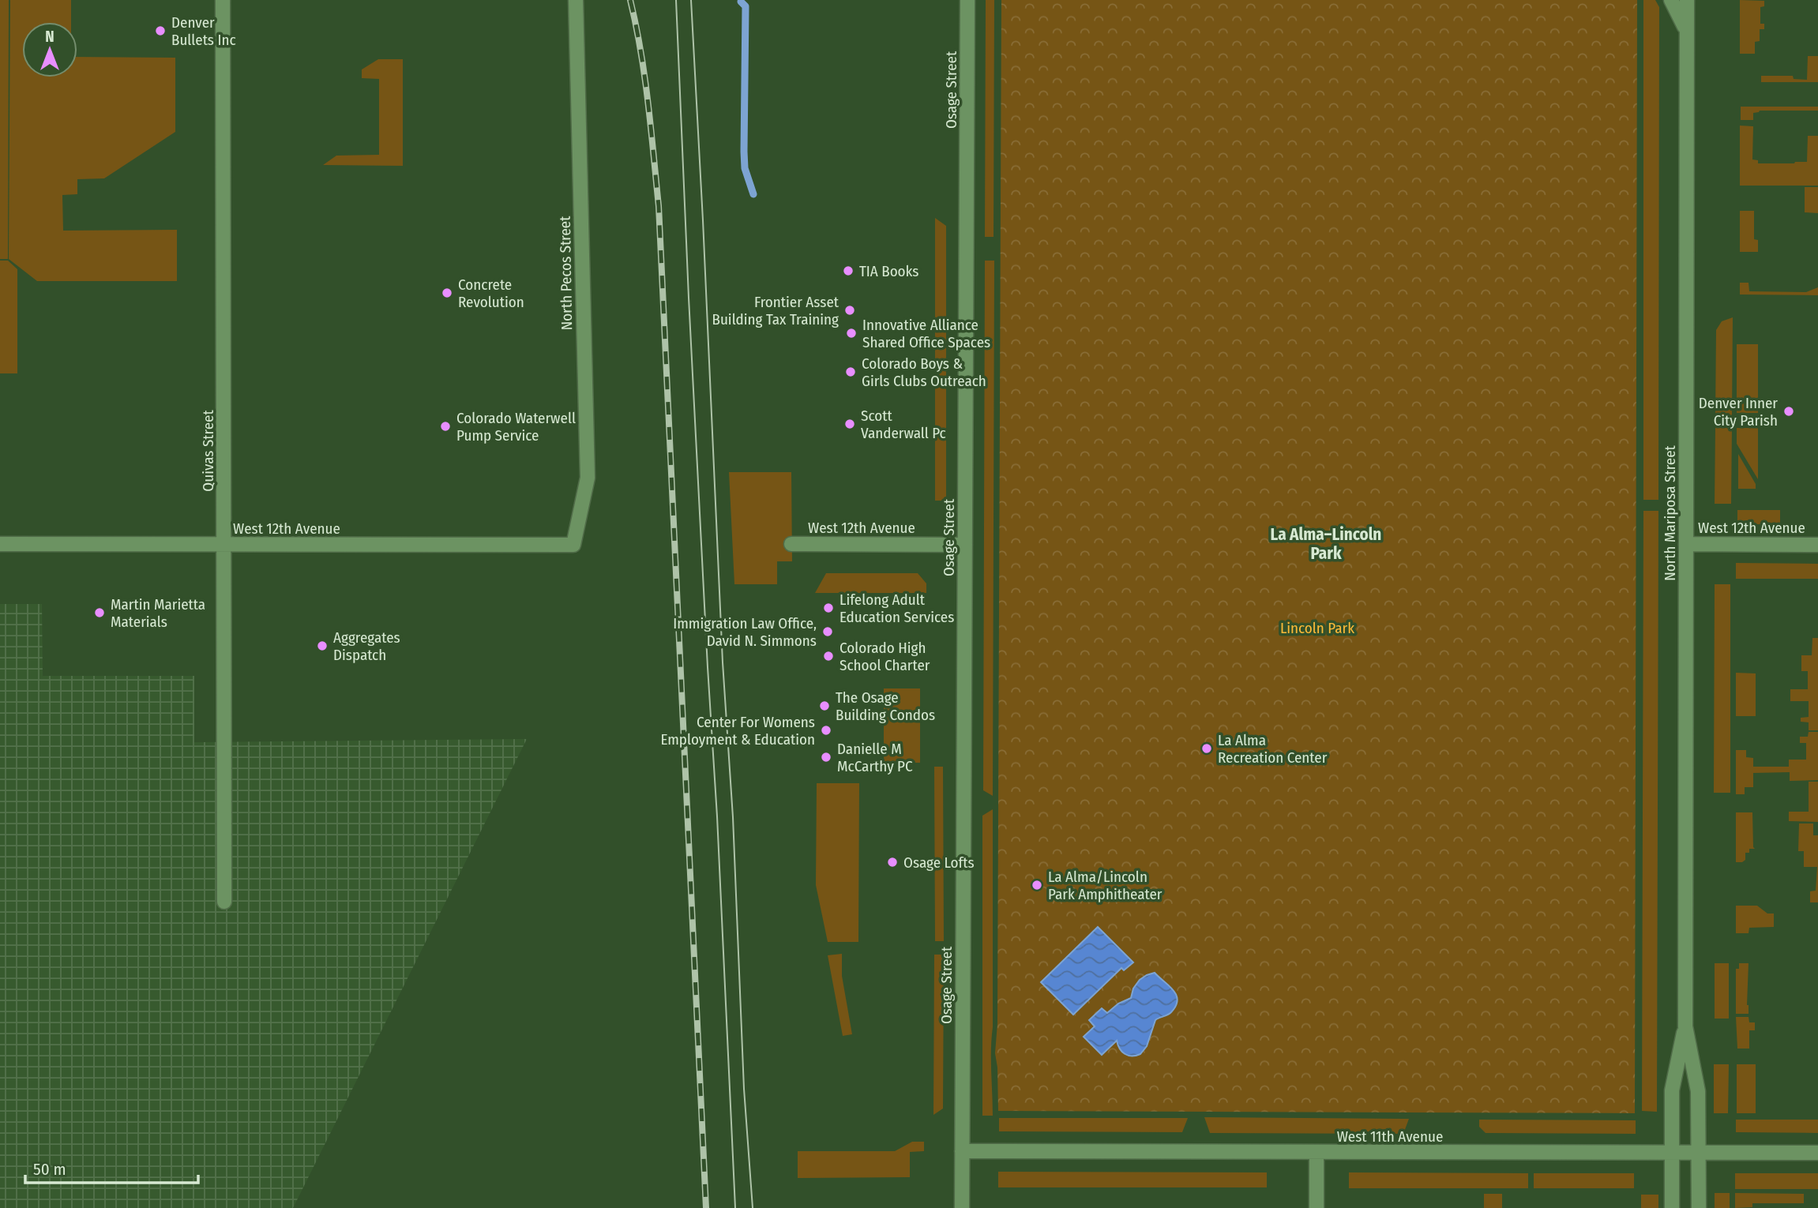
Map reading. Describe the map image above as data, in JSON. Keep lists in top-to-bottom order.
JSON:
{
  "streets": {
    "street": [
      "Osage Street",
      "North Pecos Street",
      "Quivas Street",
      "North Mariposa Street",
      "West 12th Avenue",
      "West 11th Avenue"
    ]
  },
  "crossings": [
    ["Osage Street", "West 12th Avenue"],
    ["Osage Street", "West 11th Avenue"],
    ["North Pecos Street", "West 12th Avenue"],
    ["Quivas Street", "West 12th Avenue"],
    ["North Mariposa Street", "West 12th Avenue"],
    ["North Mariposa Street", "West 11th Avenue"]
  ],
  "districts": ["La Alma–Lincoln Park"],
  "parks": ["Lincoln Park"],
  "places": [
    "Denver Bullets Inc",
    "TIA Books",
    "Concrete Revolution",
    "Frontier Asset Building Tax Training",
    "Innovative Alliance Shared Office Spaces",
    "Colorado Boys & Girls Clubs Outreach",
    "Denver Inner City Parish",
    "Scott Vanderwall Pc",
    "Colorado Waterwell Pump Service",
    "Lifelong Adult Education Services",
    "Martin Marietta Materials",
    "Immigration Law Office, David N. Simmons",
    "Aggregates Dispatch",
    "Colorado High School Charter",
    "The Osage Building Condos",
    "Center For Womens Employment & Education",
    "La Alma Recreation Center",
    "Danielle M McCarthy PC",
    "Osage Lofts",
    "La Alma/Lincoln Park Amphitheater"
  ],
  "scale_bar": "50 m",
  "north": "top"
}
